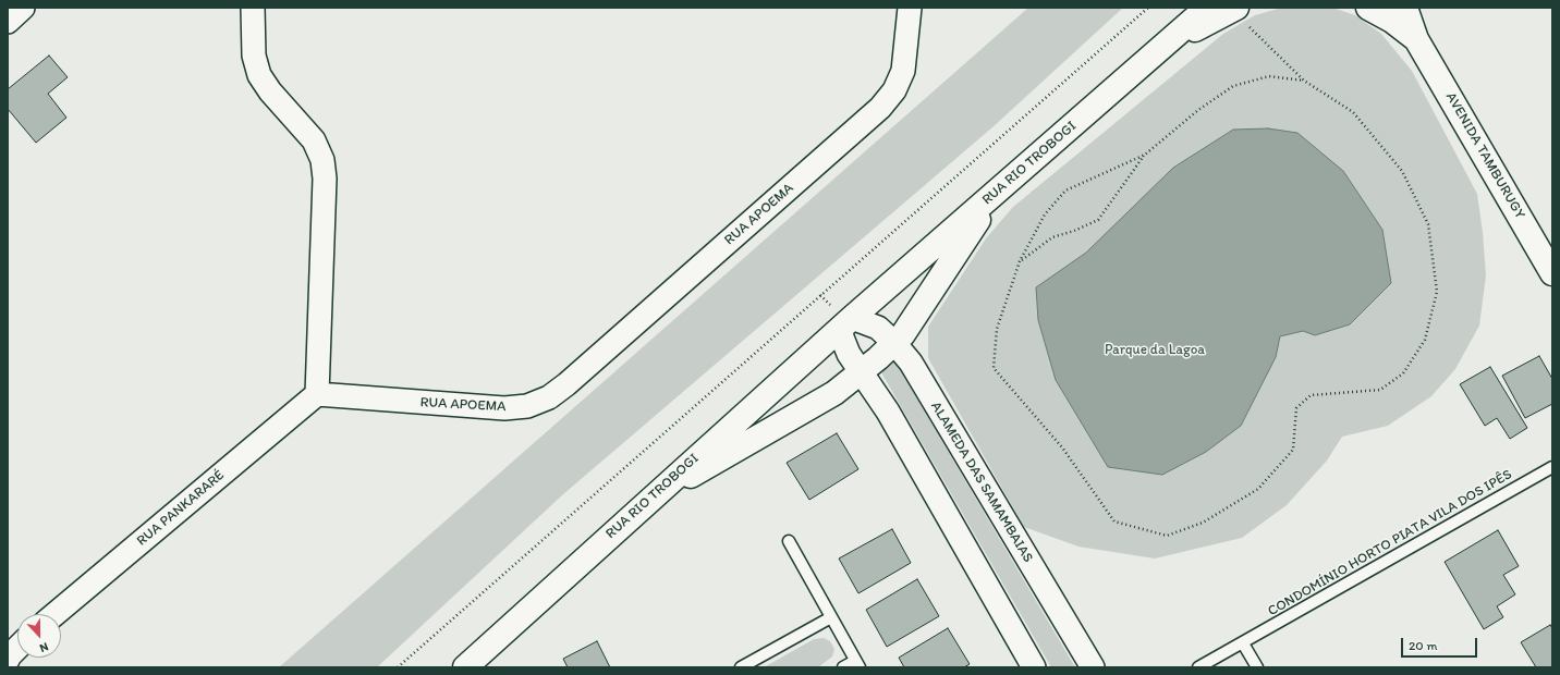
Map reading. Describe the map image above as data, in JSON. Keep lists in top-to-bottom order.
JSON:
{
  "streets": {
    "main road": ["AVENIDA TAMBURUGY", "RUA RIO TROBOGI"],
    "street": ["RUA APOEMA", "ALAMEDA DAS SAMAMBAIAS", "RUA PANKARARÉ"],
    "lane": ["CONDOMÍNIO HORTO PIATA VILA DOS IPÊS"]
  },
  "crossings": [
    ["RUA RIO TROBOGI", "ALAMEDA DAS SAMAMBAIAS"],
    ["RUA APOEMA", "RUA PANKARARÉ"]
  ],
  "parks": ["Parque da Lagoa"],
  "scale_bar": "20 m",
  "north": "bottom"
}
